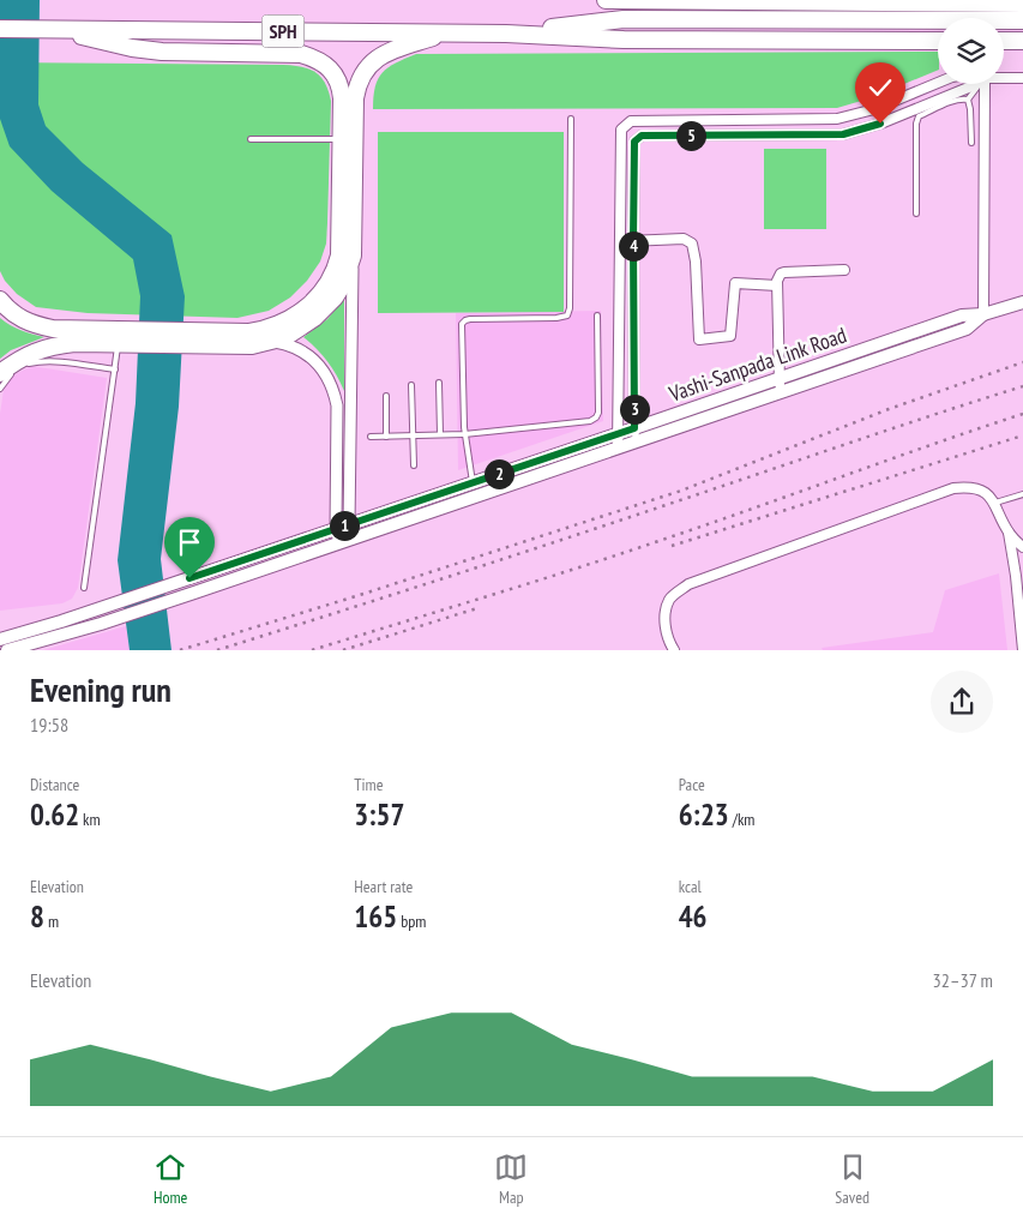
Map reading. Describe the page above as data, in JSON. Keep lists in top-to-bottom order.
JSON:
{
  "streets": {
    "highway": ["SPH"],
    "main road": ["Vashi-Sanpada Link Road"]
  },
  "page": {
    "pins": [
      "5",
      "4",
      "3",
      "2",
      "1"
    ],
    "heading": ["Evening run", "19:58"],
    "stats": [
      ["Distance", "0.62 km"],
      ["Time", "3:57"],
      ["Pace", "6:23 /km"],
      ["Elevation", "8 m"],
      ["Heart rate", "165 bpm"],
      ["kcal", "46"]
    ],
    "chart": ["Elevation", "32–37 m"],
    "tabs": ["Home", "Map", "Saved"]
  }
}
